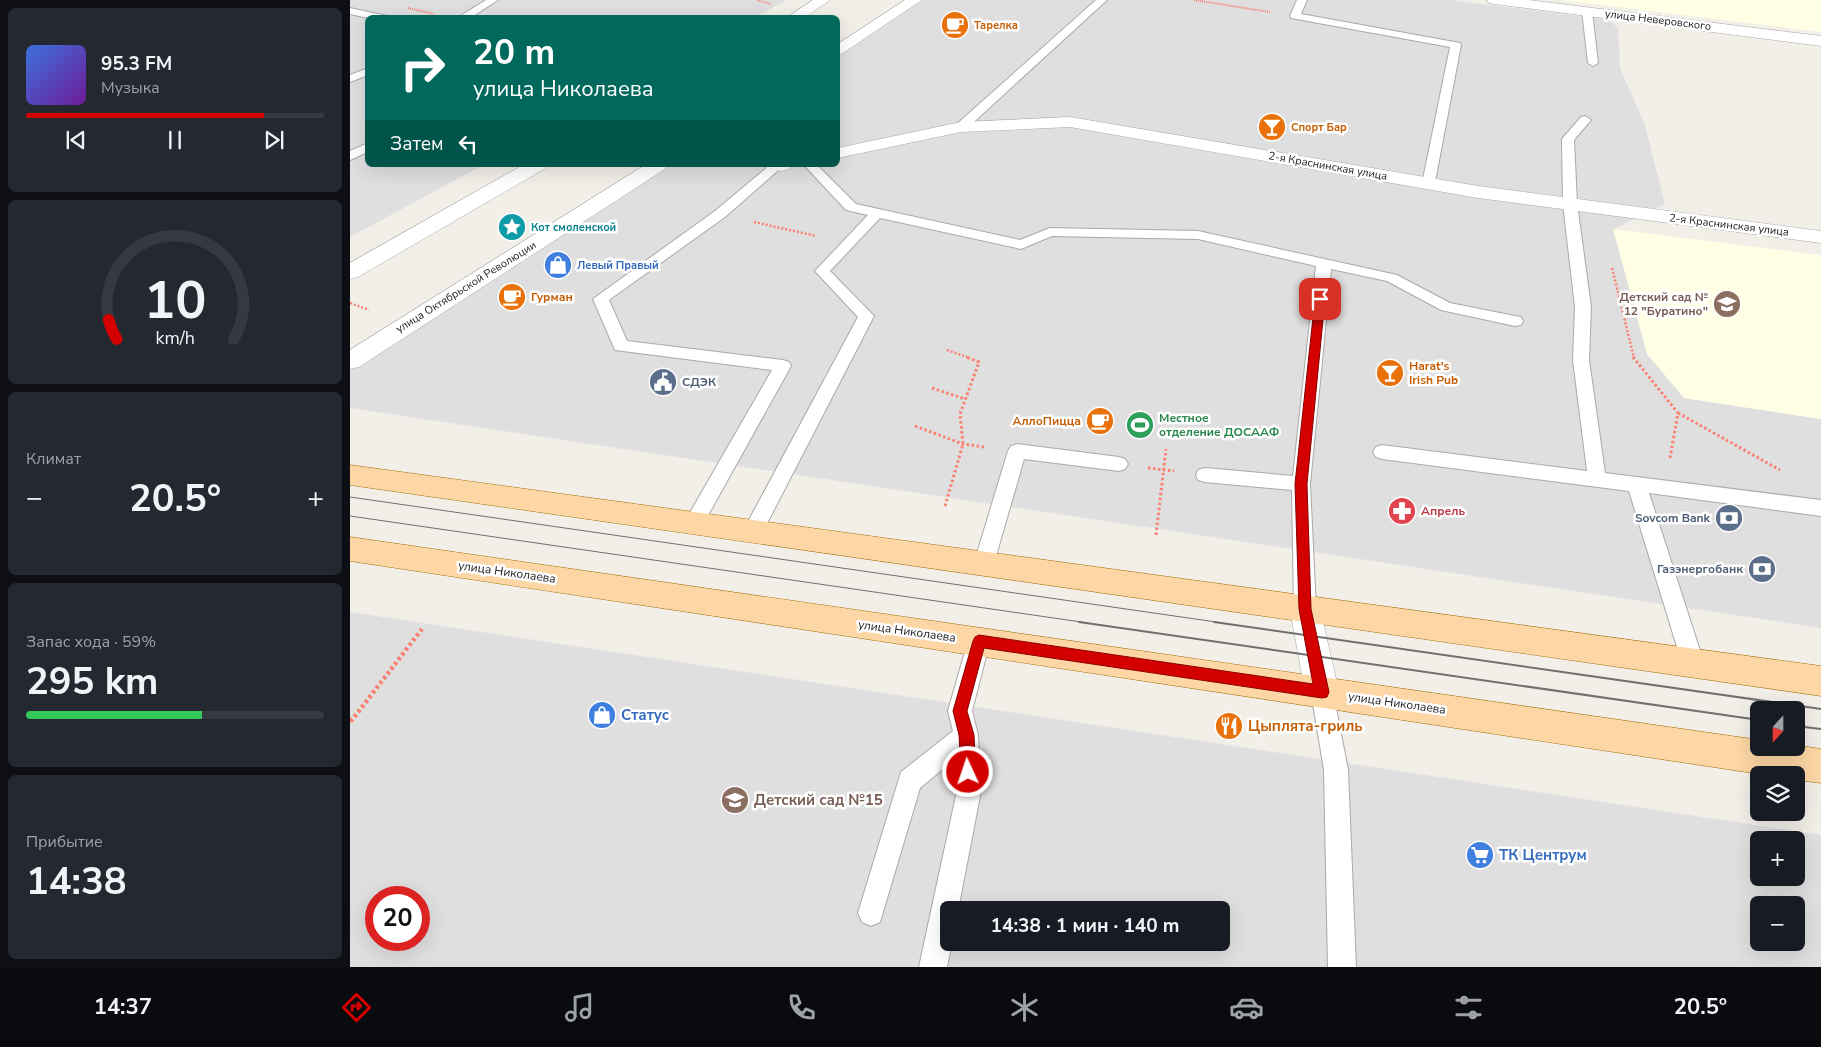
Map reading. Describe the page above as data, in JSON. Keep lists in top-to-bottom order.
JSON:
{
  "streets": {
    "main road": ["улица Николаева"],
    "street": ["улица Неверовского", "2-я Краснинская улица", "улица Октябрьской Революции"]
  },
  "places": {
    "cafe": ["Тарелка", "Гурман", "АллоПицца"],
    "bar": ["Спорт Бар", "Harat's Irish Pub"],
    "place": ["Кот смоленской"],
    "shop": ["Левый Правый", "Статус"],
    "school or university": ["Детский сад № 12 \"Буратино\"", "Детский сад №15"],
    "public building": ["СДЭК"],
    "sports": ["Местное отделение ДОСААФ"],
    "pharmacy": ["Апрель"],
    "bank": ["Sovcom Bank", "Газэнергобанк"],
    "restaurant": ["Цыплята-гриль"],
    "supermarket": ["ТК Центрум"]
  },
  "north": "bottom",
  "page": {
    "turn": ["20 m", "улица Николаева"],
    "song": ["95.3 FM", "Музыка"],
    "then": "Затем",
    "tile": [
      "Климат",
      ["Запас хода · 59%", "295 km"],
      ["Прибытие", "14:38"]
    ],
    "heat": ["−", "20.5°", "+"],
    "map_buttons": ["+", "−"],
    "limit": "20",
    "trip": "14:38 · 1 мин · 140 m",
    "tabs": ["14:37", "20.5°"],
    "gauge": ["10", "km/h"]
  }
}
